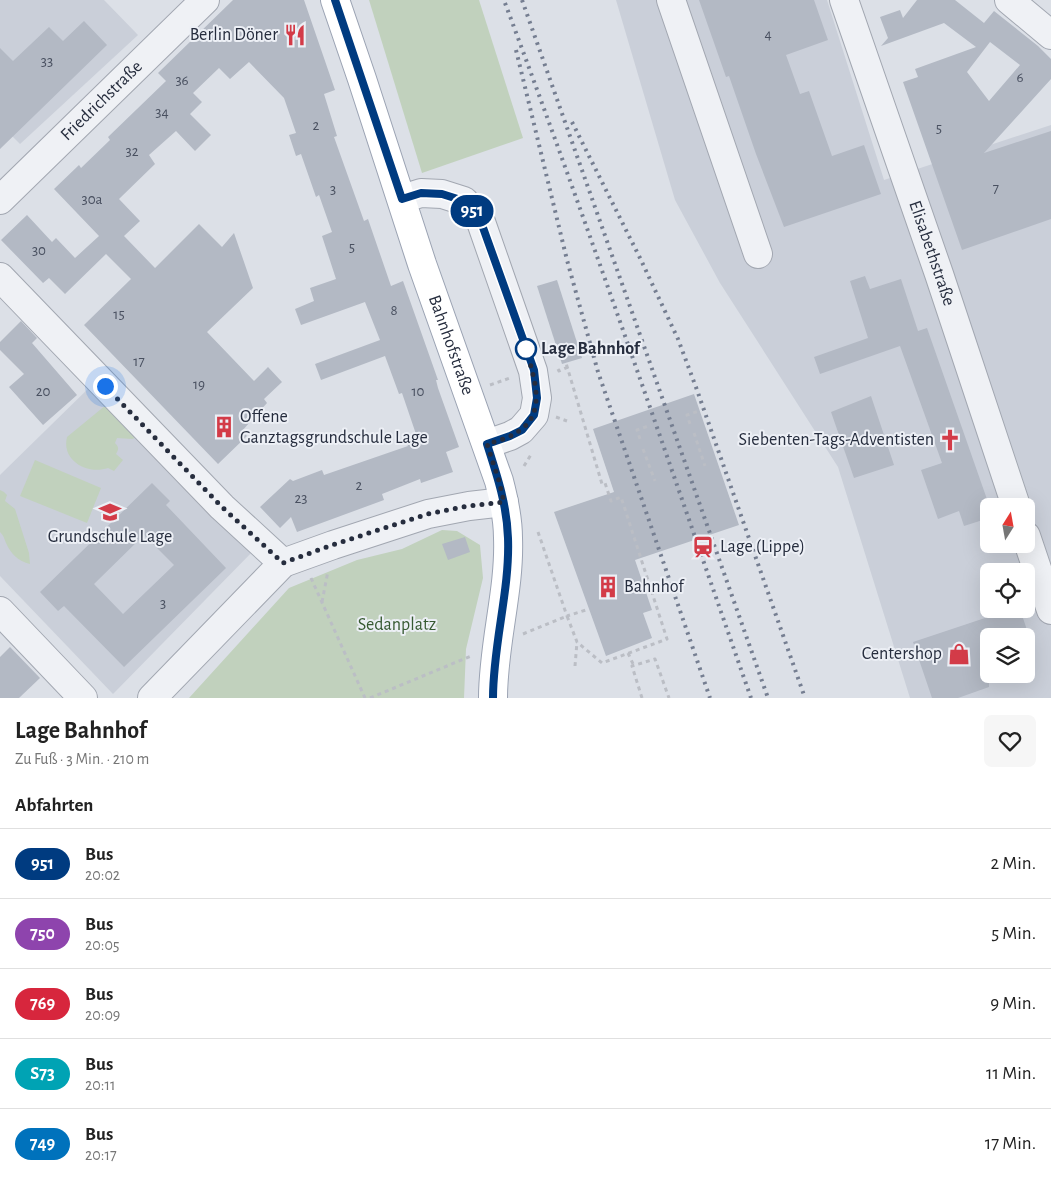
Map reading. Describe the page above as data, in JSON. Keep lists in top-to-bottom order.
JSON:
{
  "streets": {
    "main road": ["Bahnhofstraße"],
    "street": ["Friedrichstraße", "Elisabethstraße"]
  },
  "parks": ["Sedanplatz"],
  "places": {
    "restaurant": ["Berlin Döner"],
    "other": ["Lage Bahnhof"],
    "building": ["Offene Ganztagsgrundschule Lage", "Bahnhof"],
    "church": ["Siebenten-Tags-Adventisten"],
    "school or university": ["Grundschule Lage"],
    "station": ["Lage (Lippe)"],
    "shop": ["Centershop"]
  },
  "lines": ["bus line 951"],
  "house_numbers": [
    "4",
    "33",
    "6",
    "36",
    "34",
    "2",
    "5",
    "32",
    "7",
    "3",
    "30a",
    "5",
    "30",
    "8",
    "15",
    "17",
    "19",
    "20",
    "10",
    "2",
    "23",
    "3"
  ],
  "north": "top",
  "page": {
    "on_map": "951",
    "heading": [
      ["Lage Bahnhof", "Zu Fuß · 3 Min. · 210 m"],
      "Abfahrten"
    ],
    "list": [
      {
        "mark": "951",
        "name": "Bus",
        "note": "20:02",
        "value": "2 Min."
      },
      {
        "mark": "750",
        "name": "Bus",
        "note": "20:05",
        "value": "5 Min."
      },
      {
        "mark": "769",
        "name": "Bus",
        "note": "20:09",
        "value": "9 Min."
      },
      {
        "mark": "S73",
        "name": "Bus",
        "note": "20:11",
        "value": "11 Min."
      },
      {
        "mark": "749",
        "name": "Bus",
        "note": "20:17",
        "value": "17 Min."
      }
    ]
  }
}
